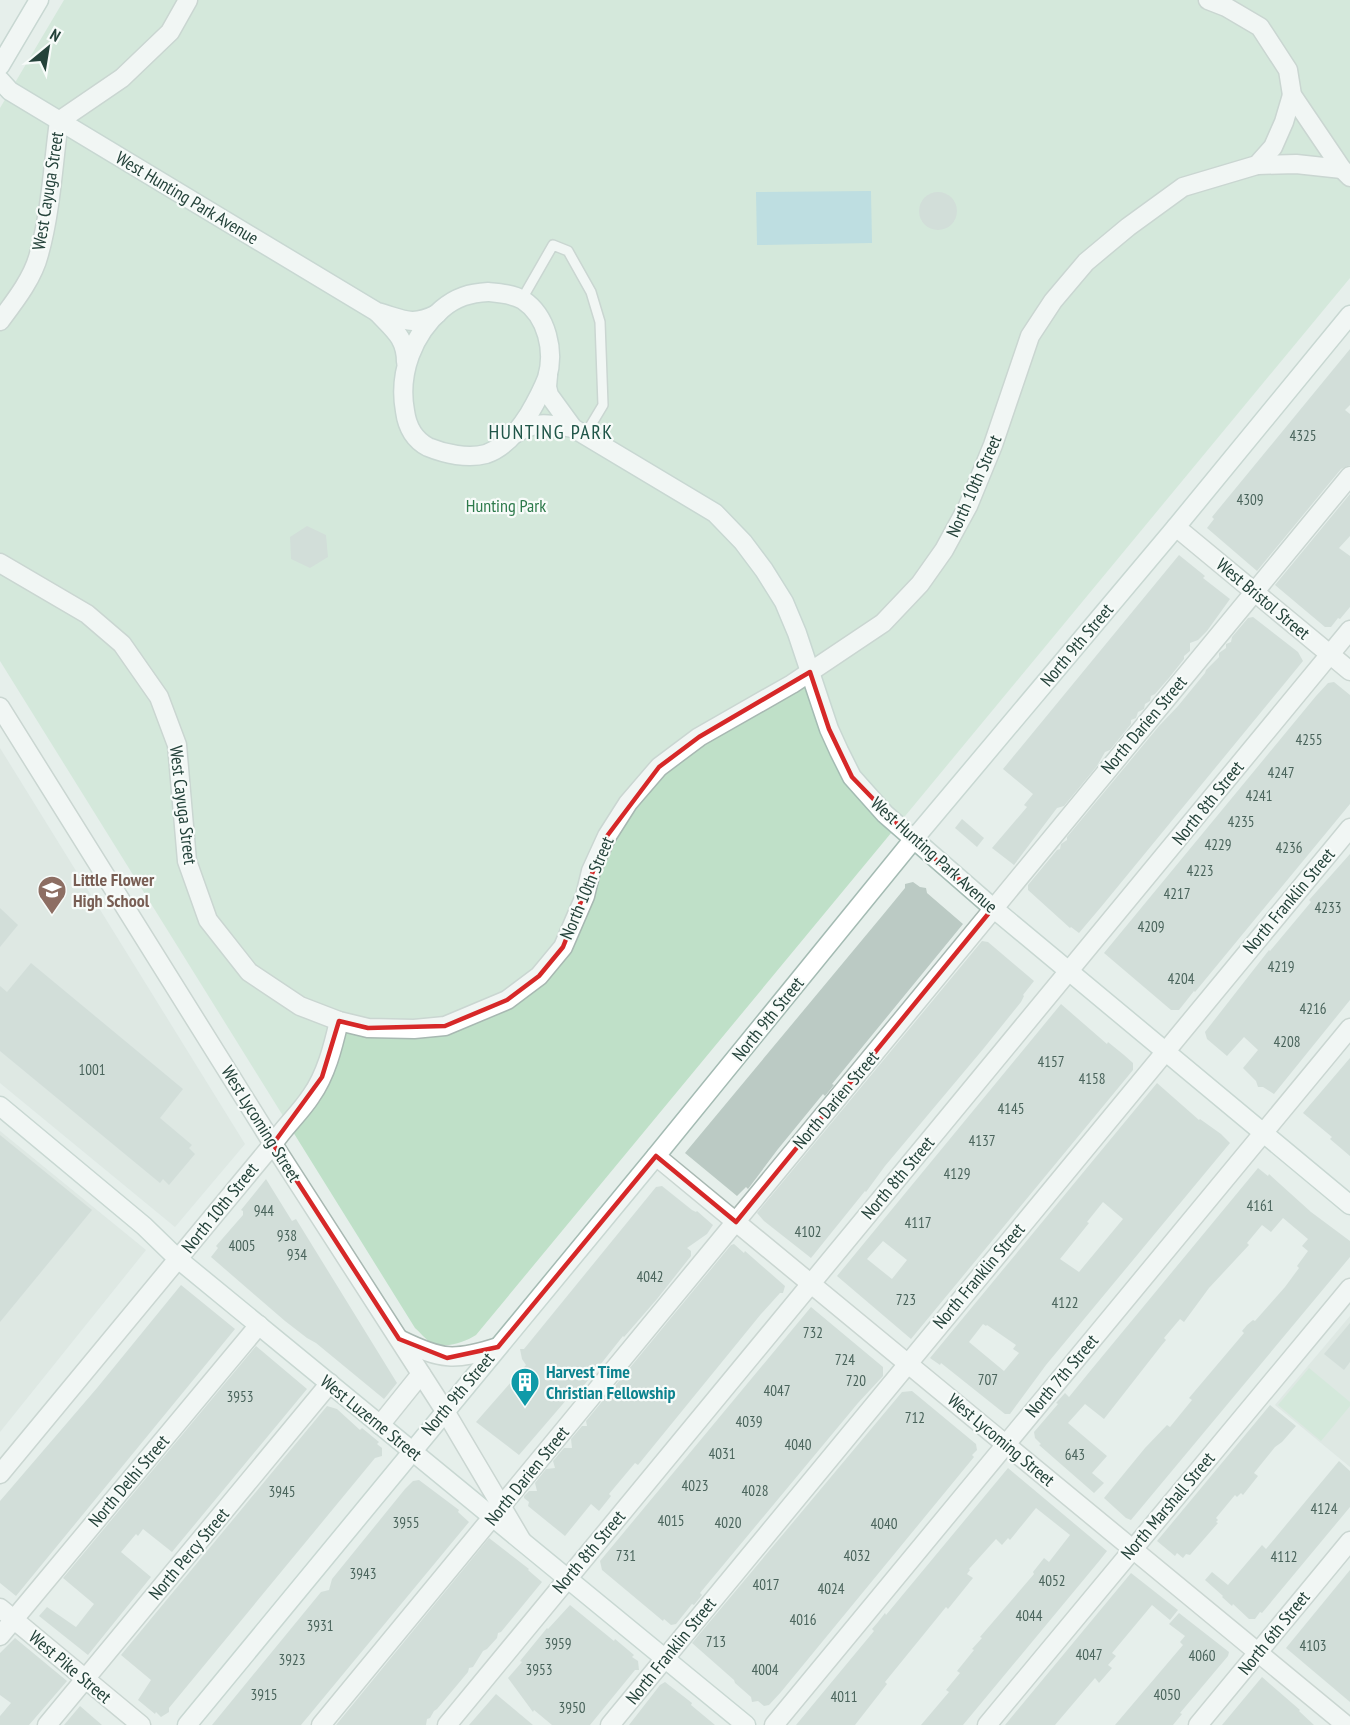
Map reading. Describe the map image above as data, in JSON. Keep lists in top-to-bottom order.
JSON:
{
  "streets": {
    "street": [
      "West Cayuga Street",
      "West Hunting Park Avenue",
      "North 10th Street",
      "West Bristol Street",
      "North 9th Street",
      "North Darien Street",
      "North 8th Street",
      "North Franklin Street",
      "West Lycoming Street",
      "North 7th Street",
      "West Luzerne Street",
      "North Delhi Street",
      "North Marshall Street",
      "North Percy Street",
      "North 6th Street",
      "West Pike Street"
    ]
  },
  "crossings": [
    ["West Cayuga Street", "West Hunting Park Avenue"],
    ["West Cayuga Street", "North 10th Street"],
    ["West Hunting Park Avenue", "North 10th Street"],
    ["West Hunting Park Avenue", "North 9th Street"],
    ["West Hunting Park Avenue", "North Darien Street"],
    ["West Hunting Park Avenue", "North 8th Street"],
    ["West Hunting Park Avenue", "North Franklin Street"],
    ["West Hunting Park Avenue", "North 7th Street"],
    ["North 10th Street", "West Lycoming Street"],
    ["North 10th Street", "West Luzerne Street"],
    ["West Bristol Street", "North 9th Street"],
    ["West Bristol Street", "North Darien Street"],
    ["West Bristol Street", "North 8th Street"],
    ["North 9th Street", "West Lycoming Street"],
    ["North 9th Street", "West Luzerne Street"],
    ["North Darien Street", "West Lycoming Street"],
    ["North Darien Street", "West Luzerne Street"],
    ["North 8th Street", "West Lycoming Street"],
    ["North 8th Street", "West Luzerne Street"],
    ["North Franklin Street", "West Lycoming Street"],
    ["North Franklin Street", "West Luzerne Street"],
    ["West Lycoming Street", "North 7th Street"],
    ["West Lycoming Street", "West Luzerne Street"],
    ["West Lycoming Street", "North Marshall Street"],
    ["West Lycoming Street", "North 6th Street"],
    ["West Luzerne Street", "North Delhi Street"],
    ["West Luzerne Street", "North Percy Street"],
    ["North Delhi Street", "West Pike Street"],
    ["North Percy Street", "West Pike Street"]
  ],
  "districts": ["HUNTING PARK"],
  "parks": ["Hunting Park"],
  "places": {
    "school or university": ["Little Flower High School"],
    "building": ["Harvest Time Christian Fellowship"]
  },
  "house_numbers": [
    "4325",
    "4309",
    "4255",
    "4247",
    "4241",
    "4235",
    "4229",
    "4236",
    "4223",
    "4217",
    "4233",
    "4209",
    "4219",
    "4204",
    "4216",
    "4208",
    "4157",
    "1001",
    "4158",
    "4145",
    "4137",
    "4129",
    "4161",
    "944",
    "4117",
    "4102",
    "938",
    "4005",
    "934",
    "4042",
    "723",
    "4122",
    "732",
    "724",
    "707",
    "720",
    "4047",
    "3953",
    "712",
    "4039",
    "4040",
    "4031",
    "643",
    "4023",
    "4028",
    "3945",
    "4124",
    "4015",
    "3955",
    "4020",
    "4040",
    "731",
    "4032",
    "4112",
    "3943",
    "4052",
    "4017",
    "4024",
    "4044",
    "4016",
    "3931",
    "713",
    "3959",
    "4103",
    "4047",
    "4060",
    "3923",
    "3953",
    "4004",
    "3915",
    "4050",
    "4011",
    "3950"
  ],
  "north": "top right"
}
